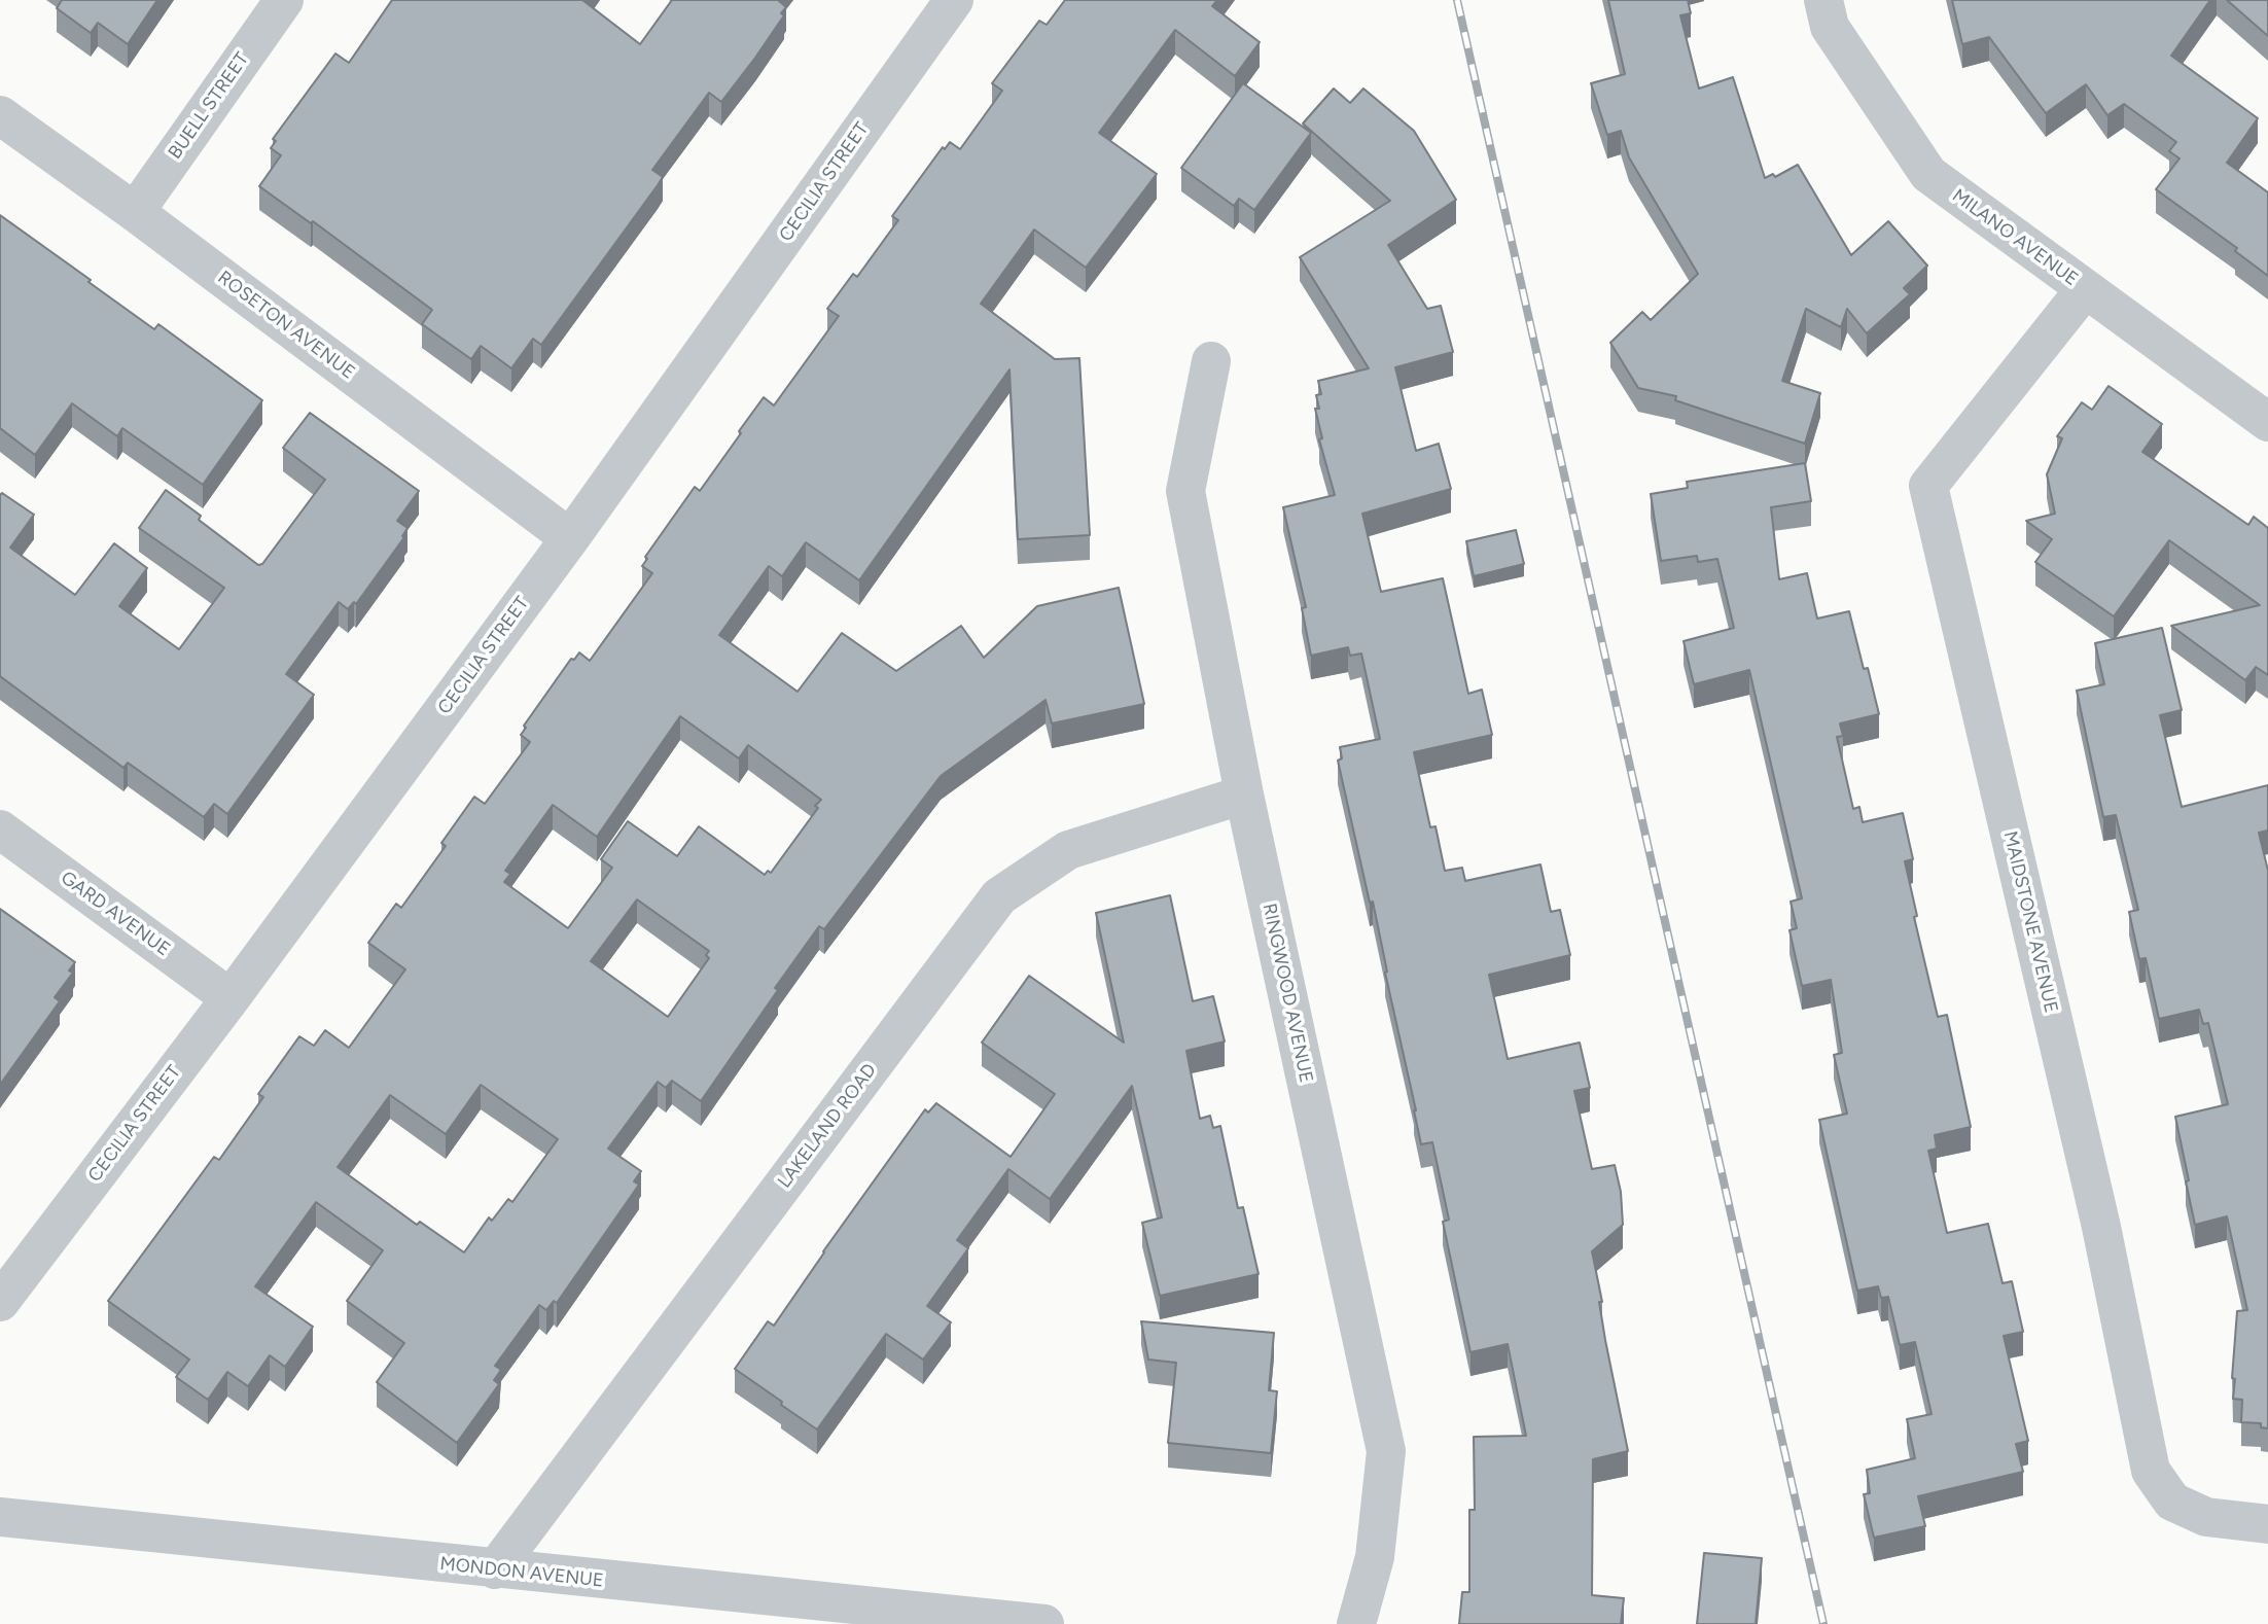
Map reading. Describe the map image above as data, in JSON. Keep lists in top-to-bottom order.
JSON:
{
  "streets": {
    "street": [
      "BUELL STREET",
      "CECILIA STREET",
      "MILANO AVENUE",
      "ROSETON AVENUE",
      "GARD AVENUE",
      "MAIDSTONE AVENUE",
      "RINGWOOD AVENUE",
      "LAKELAND ROAD",
      "MONDON AVENUE"
    ]
  },
  "crossings": [
    ["BUELL STREET", "ROSETON AVENUE"],
    ["CECILIA STREET", "ROSETON AVENUE"],
    ["CECILIA STREET", "GARD AVENUE"],
    ["MILANO AVENUE", "MAIDSTONE AVENUE"],
    ["RINGWOOD AVENUE", "LAKELAND ROAD"],
    ["LAKELAND ROAD", "MONDON AVENUE"]
  ]
}
